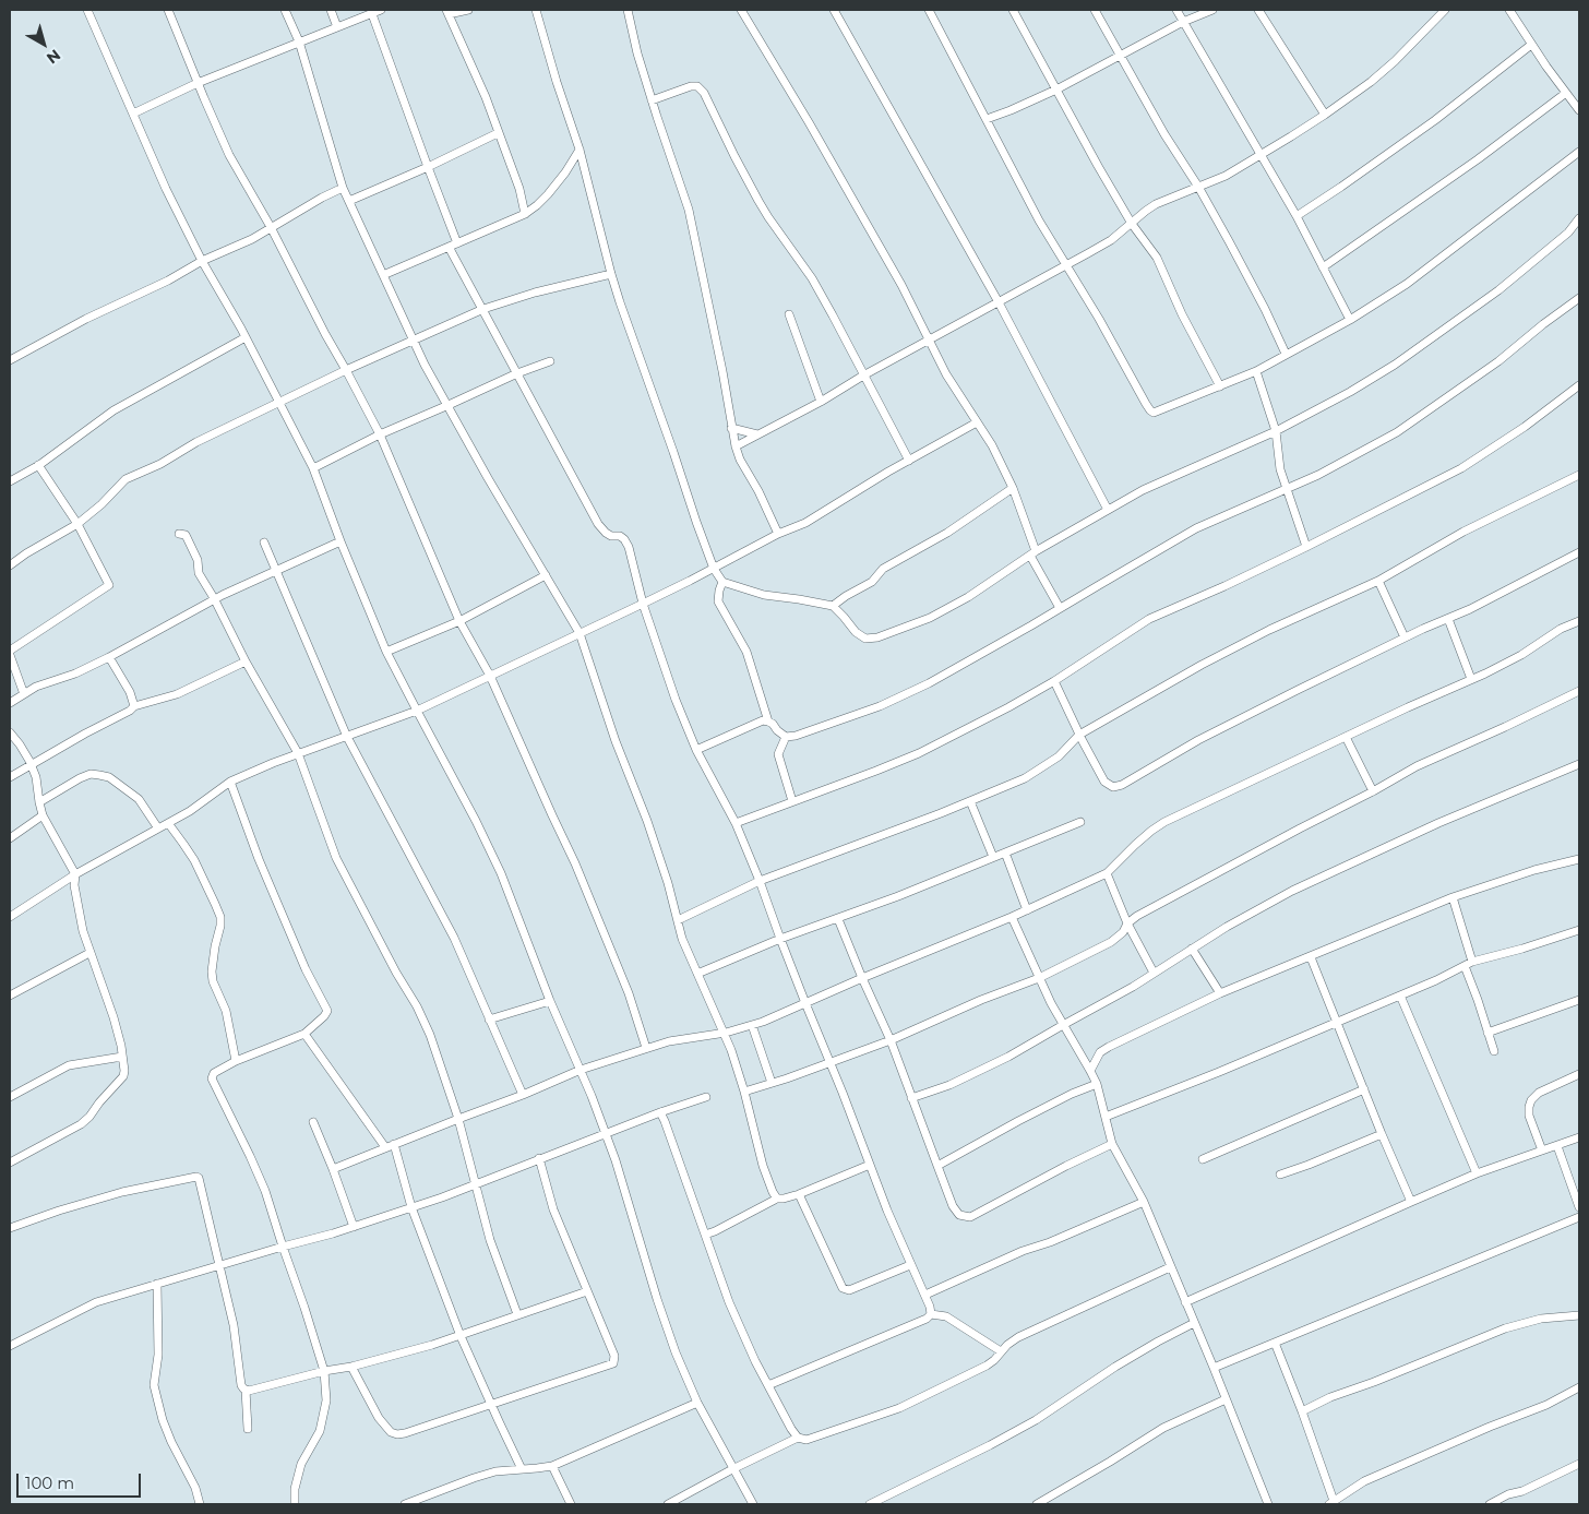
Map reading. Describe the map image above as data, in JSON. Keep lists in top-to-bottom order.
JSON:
{
  "scale_bar": "100 m",
  "north": "bottom right"
}
